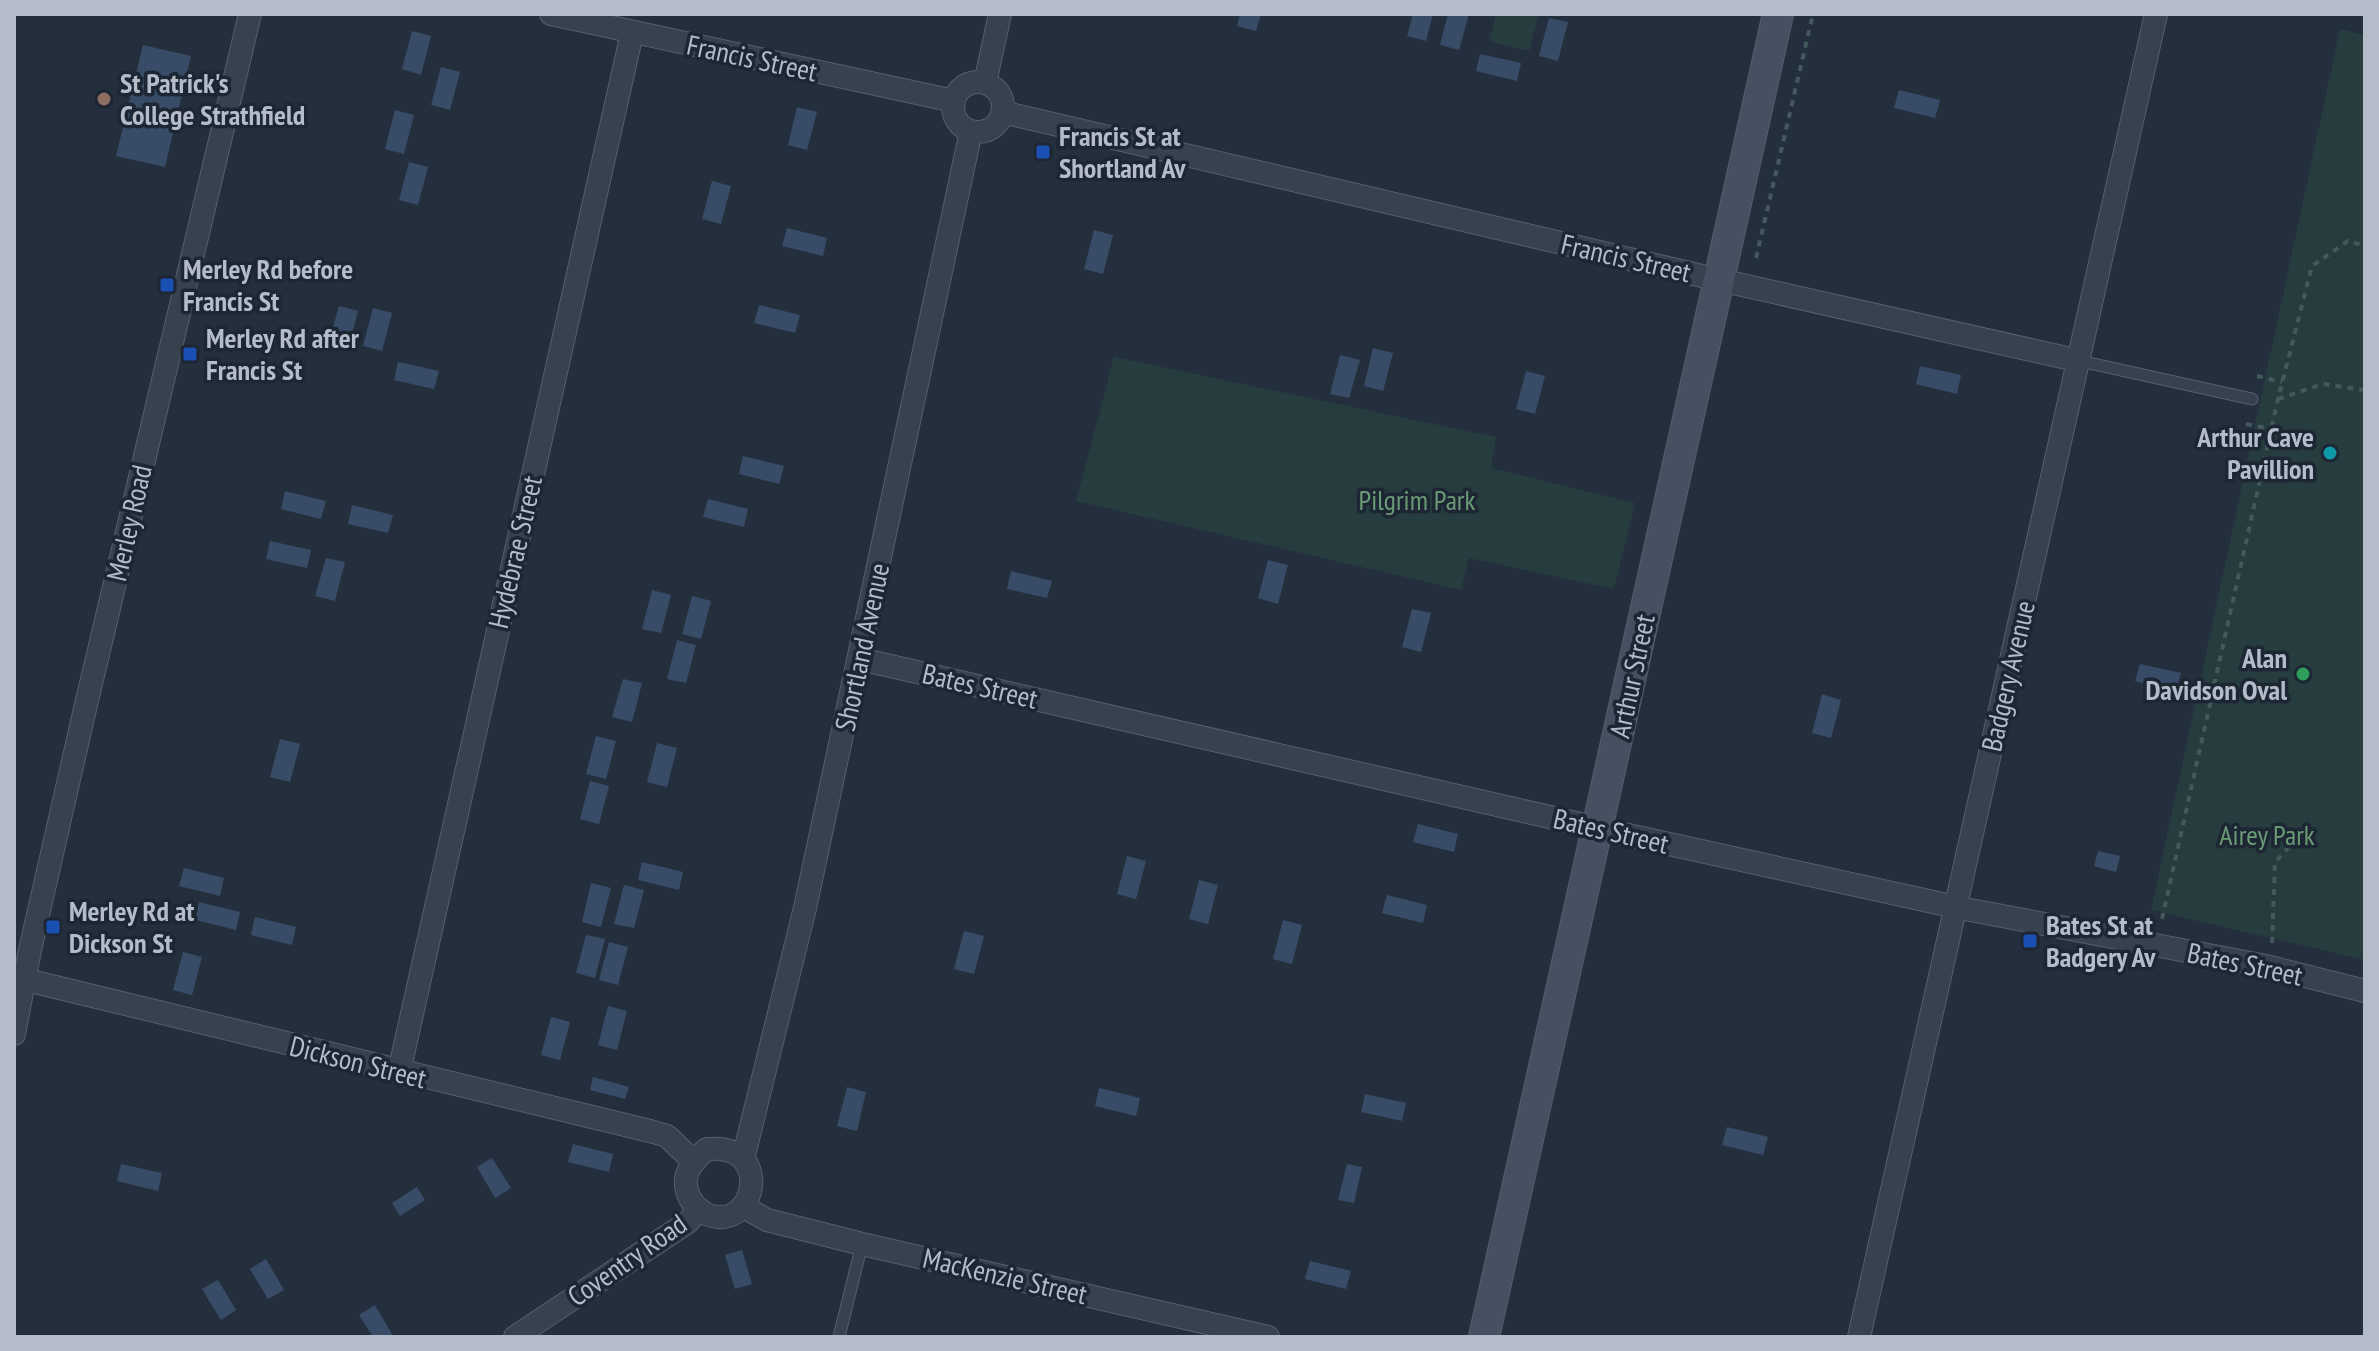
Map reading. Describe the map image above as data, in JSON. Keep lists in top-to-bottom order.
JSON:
{
  "streets": {
    "main road": ["Arthur Street"],
    "street": [
      "Francis Street",
      "Merley Road",
      "Hydebrae Street",
      "Shortland Avenue",
      "Badgery Avenue",
      "Bates Street",
      "Dickson Street",
      "Coventry Road",
      "MacKenzie Street"
    ]
  },
  "crossings": [
    ["Francis Street", "Hydebrae Street"],
    ["Francis Street", "Shortland Avenue"],
    ["Francis Street", "Arthur Street"],
    ["Francis Street", "Badgery Avenue"],
    ["Merley Road", "Dickson Street"],
    ["Hydebrae Street", "Dickson Street"],
    ["Shortland Avenue", "Bates Street"],
    ["Shortland Avenue", "Dickson Street"],
    ["Shortland Avenue", "Coventry Road"],
    ["Shortland Avenue", "MacKenzie Street"],
    ["Arthur Street", "Bates Street"],
    ["Badgery Avenue", "Bates Street"],
    ["Dickson Street", "Coventry Road"],
    ["Dickson Street", "MacKenzie Street"],
    ["Coventry Road", "MacKenzie Street"]
  ],
  "parks": ["Pilgrim Park", "Airey Park"],
  "places": {
    "other": ["St Patrick's College Strathfield", "Arthur Cave Pavillion", "Alan Davidson Oval"],
    "transit": [
      "Francis St at Shortland Av",
      "Merley Rd before Francis St",
      "Merley Rd after Francis St",
      "Merley Rd at Dickson St",
      "Bates St at Badgery Av"
    ]
  }
}
